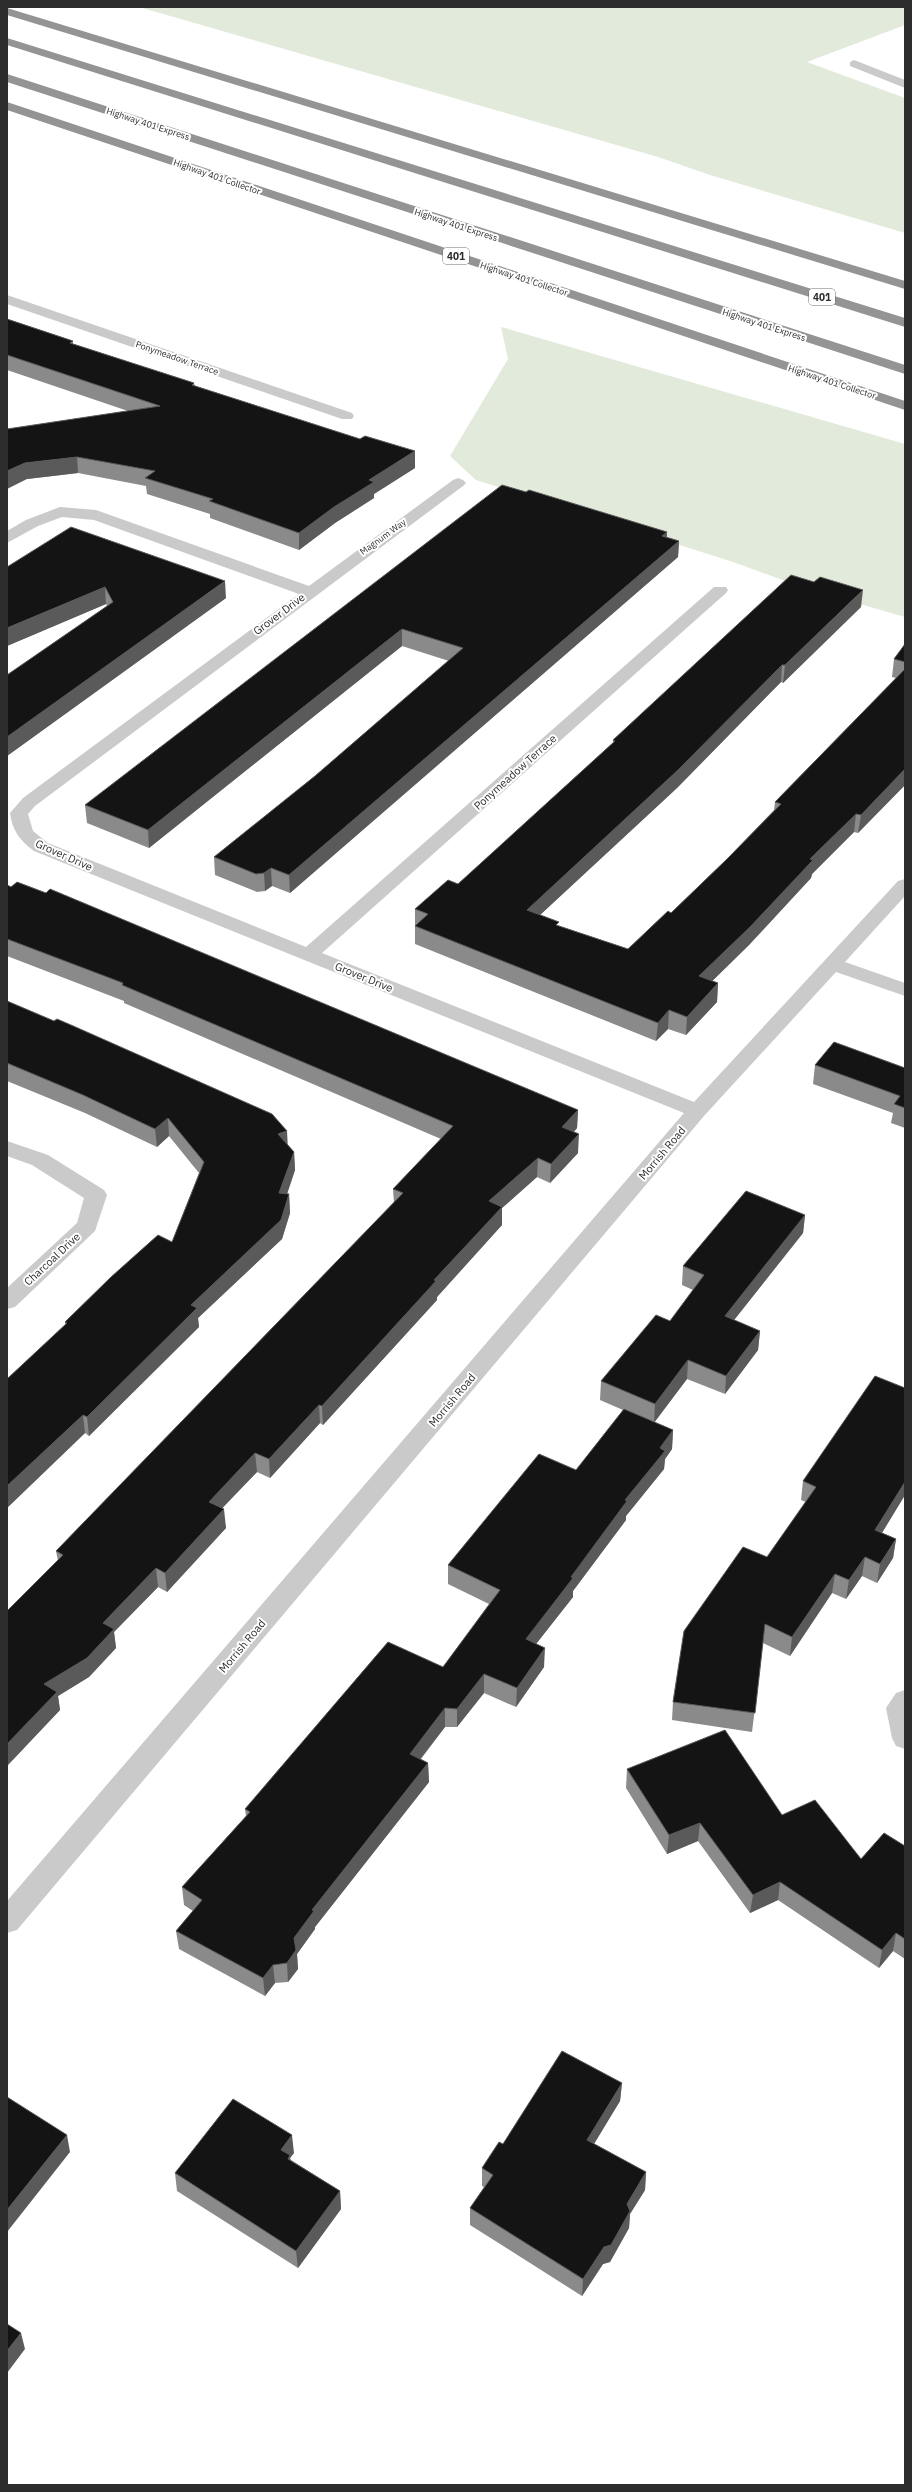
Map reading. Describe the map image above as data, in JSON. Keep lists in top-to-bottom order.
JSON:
{
  "streets": {
    "highway": ["Highway 401 Express", "Highway 401 Collector", "401"],
    "street": [
      "Ponymeadow Terrace",
      "Magnum Way",
      "Grover Drive",
      "Morrish Road",
      "Charcoal Drive"
    ]
  },
  "crossings": [
    ["Ponymeadow Terrace", "Grover Drive"],
    ["Magnum Way", "Grover Drive"],
    ["Grover Drive", "Morrish Road"]
  ]
}
